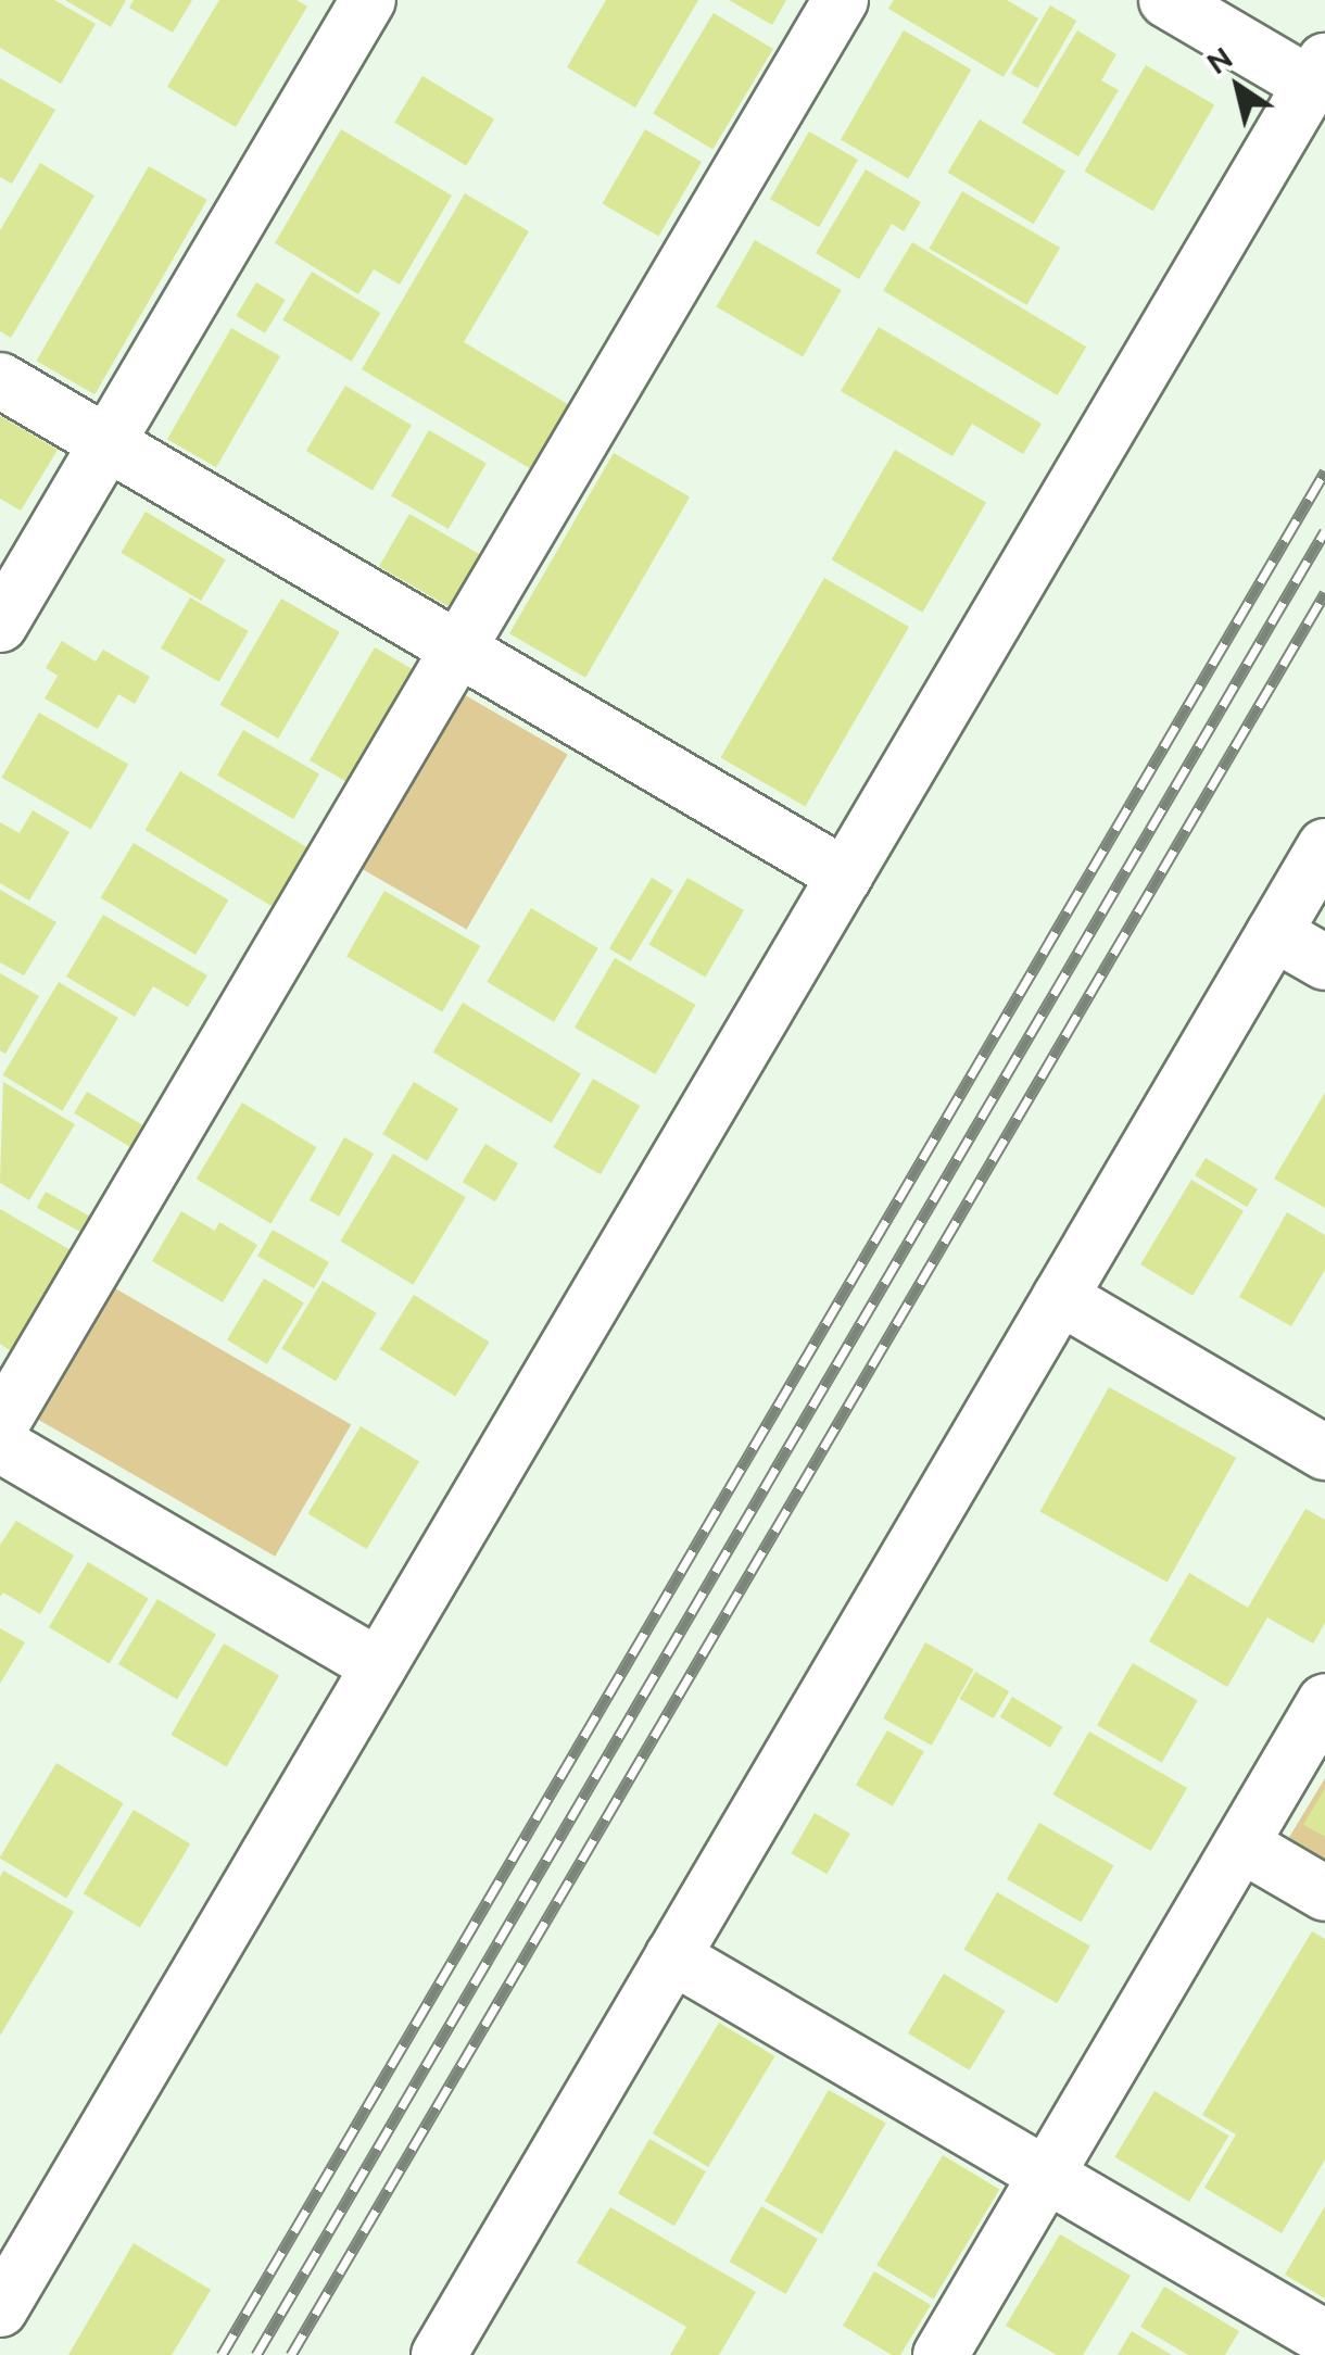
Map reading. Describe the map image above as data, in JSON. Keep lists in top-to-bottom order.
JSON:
{
  "north": "top left"
}
